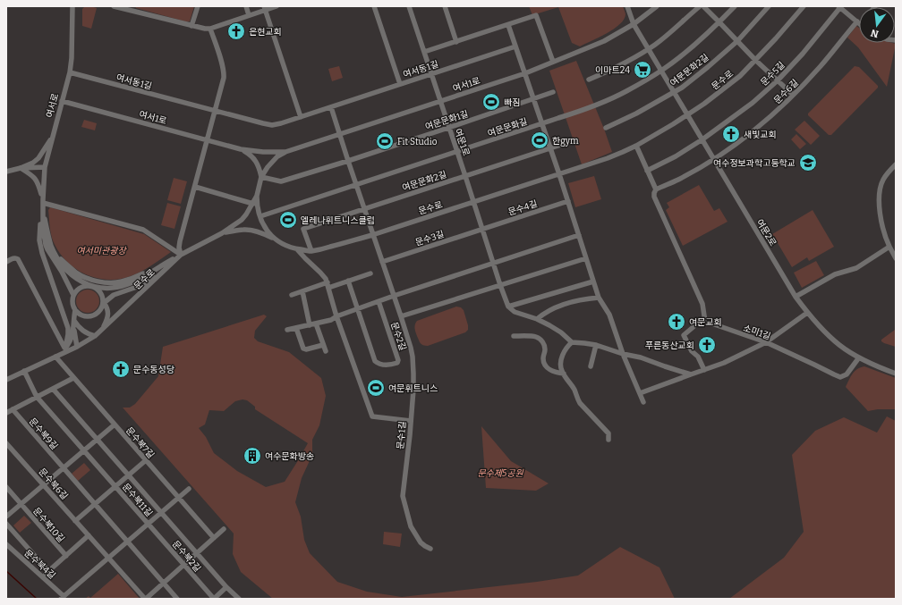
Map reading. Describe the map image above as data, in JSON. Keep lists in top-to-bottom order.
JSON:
{
  "streets": {
    "street": [
      "여서동1길",
      "여문문화2길",
      "문수5길",
      "문수로",
      "여서1로",
      "문수6길",
      "여서로",
      "여문문화1길",
      "여문문화길",
      "여문1로",
      "문수4길",
      "여문2로",
      "문수3길",
      "소미1길",
      "문수2길",
      "문수북9길",
      "문수1길",
      "문수북7길",
      "문수북6길",
      "문수북11길",
      "문수북10길",
      "문수북2길",
      "문수북4길"
    ]
  },
  "crossings": [
    ["여서동1길", "여서로"],
    ["여서동1길", "여문1로"],
    ["여문문화2길", "문수로"],
    ["여문문화2길", "여문1로"],
    ["여문문화2길", "여문2로"],
    ["여문문화2길", "문수1길"],
    ["문수5길", "여문2로"],
    ["문수로", "여문문화길"],
    ["문수로", "여문1로"],
    ["문수로", "여문2로"],
    ["문수로", "문수1길"],
    ["문수로", "문수북7길"],
    ["여서1로", "여서로"],
    ["여서1로", "여문문화1길"],
    ["여서1로", "여문1로"],
    ["여서1로", "여문2로"],
    ["여서1로", "문수1길"],
    ["문수6길", "여문2로"],
    ["여문문화1길", "여문1로"],
    ["여문문화1길", "문수1길"],
    ["여문문화길", "여문1로"],
    ["여문문화길", "여문2로"],
    ["여문문화길", "문수1길"],
    ["여문1로", "문수4길"],
    ["여문1로", "문수3길"],
    ["문수4길", "문수3길"],
    ["여문2로", "소미1길"],
    ["문수3길", "문수1길"],
    ["문수북7길", "문수북11길"],
    ["문수북6길", "문수북11길"],
    ["문수북6길", "문수북10길"],
    ["문수북11길", "문수북2길"]
  ],
  "parks": ["여서미관광장", "문수제5공원"],
  "places": {
    "church": [
      "은현교회",
      "새빛교회",
      "여문교회",
      "푸른동산교회",
      "문수동성당"
    ],
    "supermarket": ["이마트24"],
    "sports": [
      "빠짐",
      "한gym",
      "Fit Studio",
      "엘레나휘트니스클럽",
      "여문휘트니스"
    ],
    "school or university": ["여수정보과학고등학교"],
    "building": ["여수문화방송"]
  },
  "north": "bottom"
}
